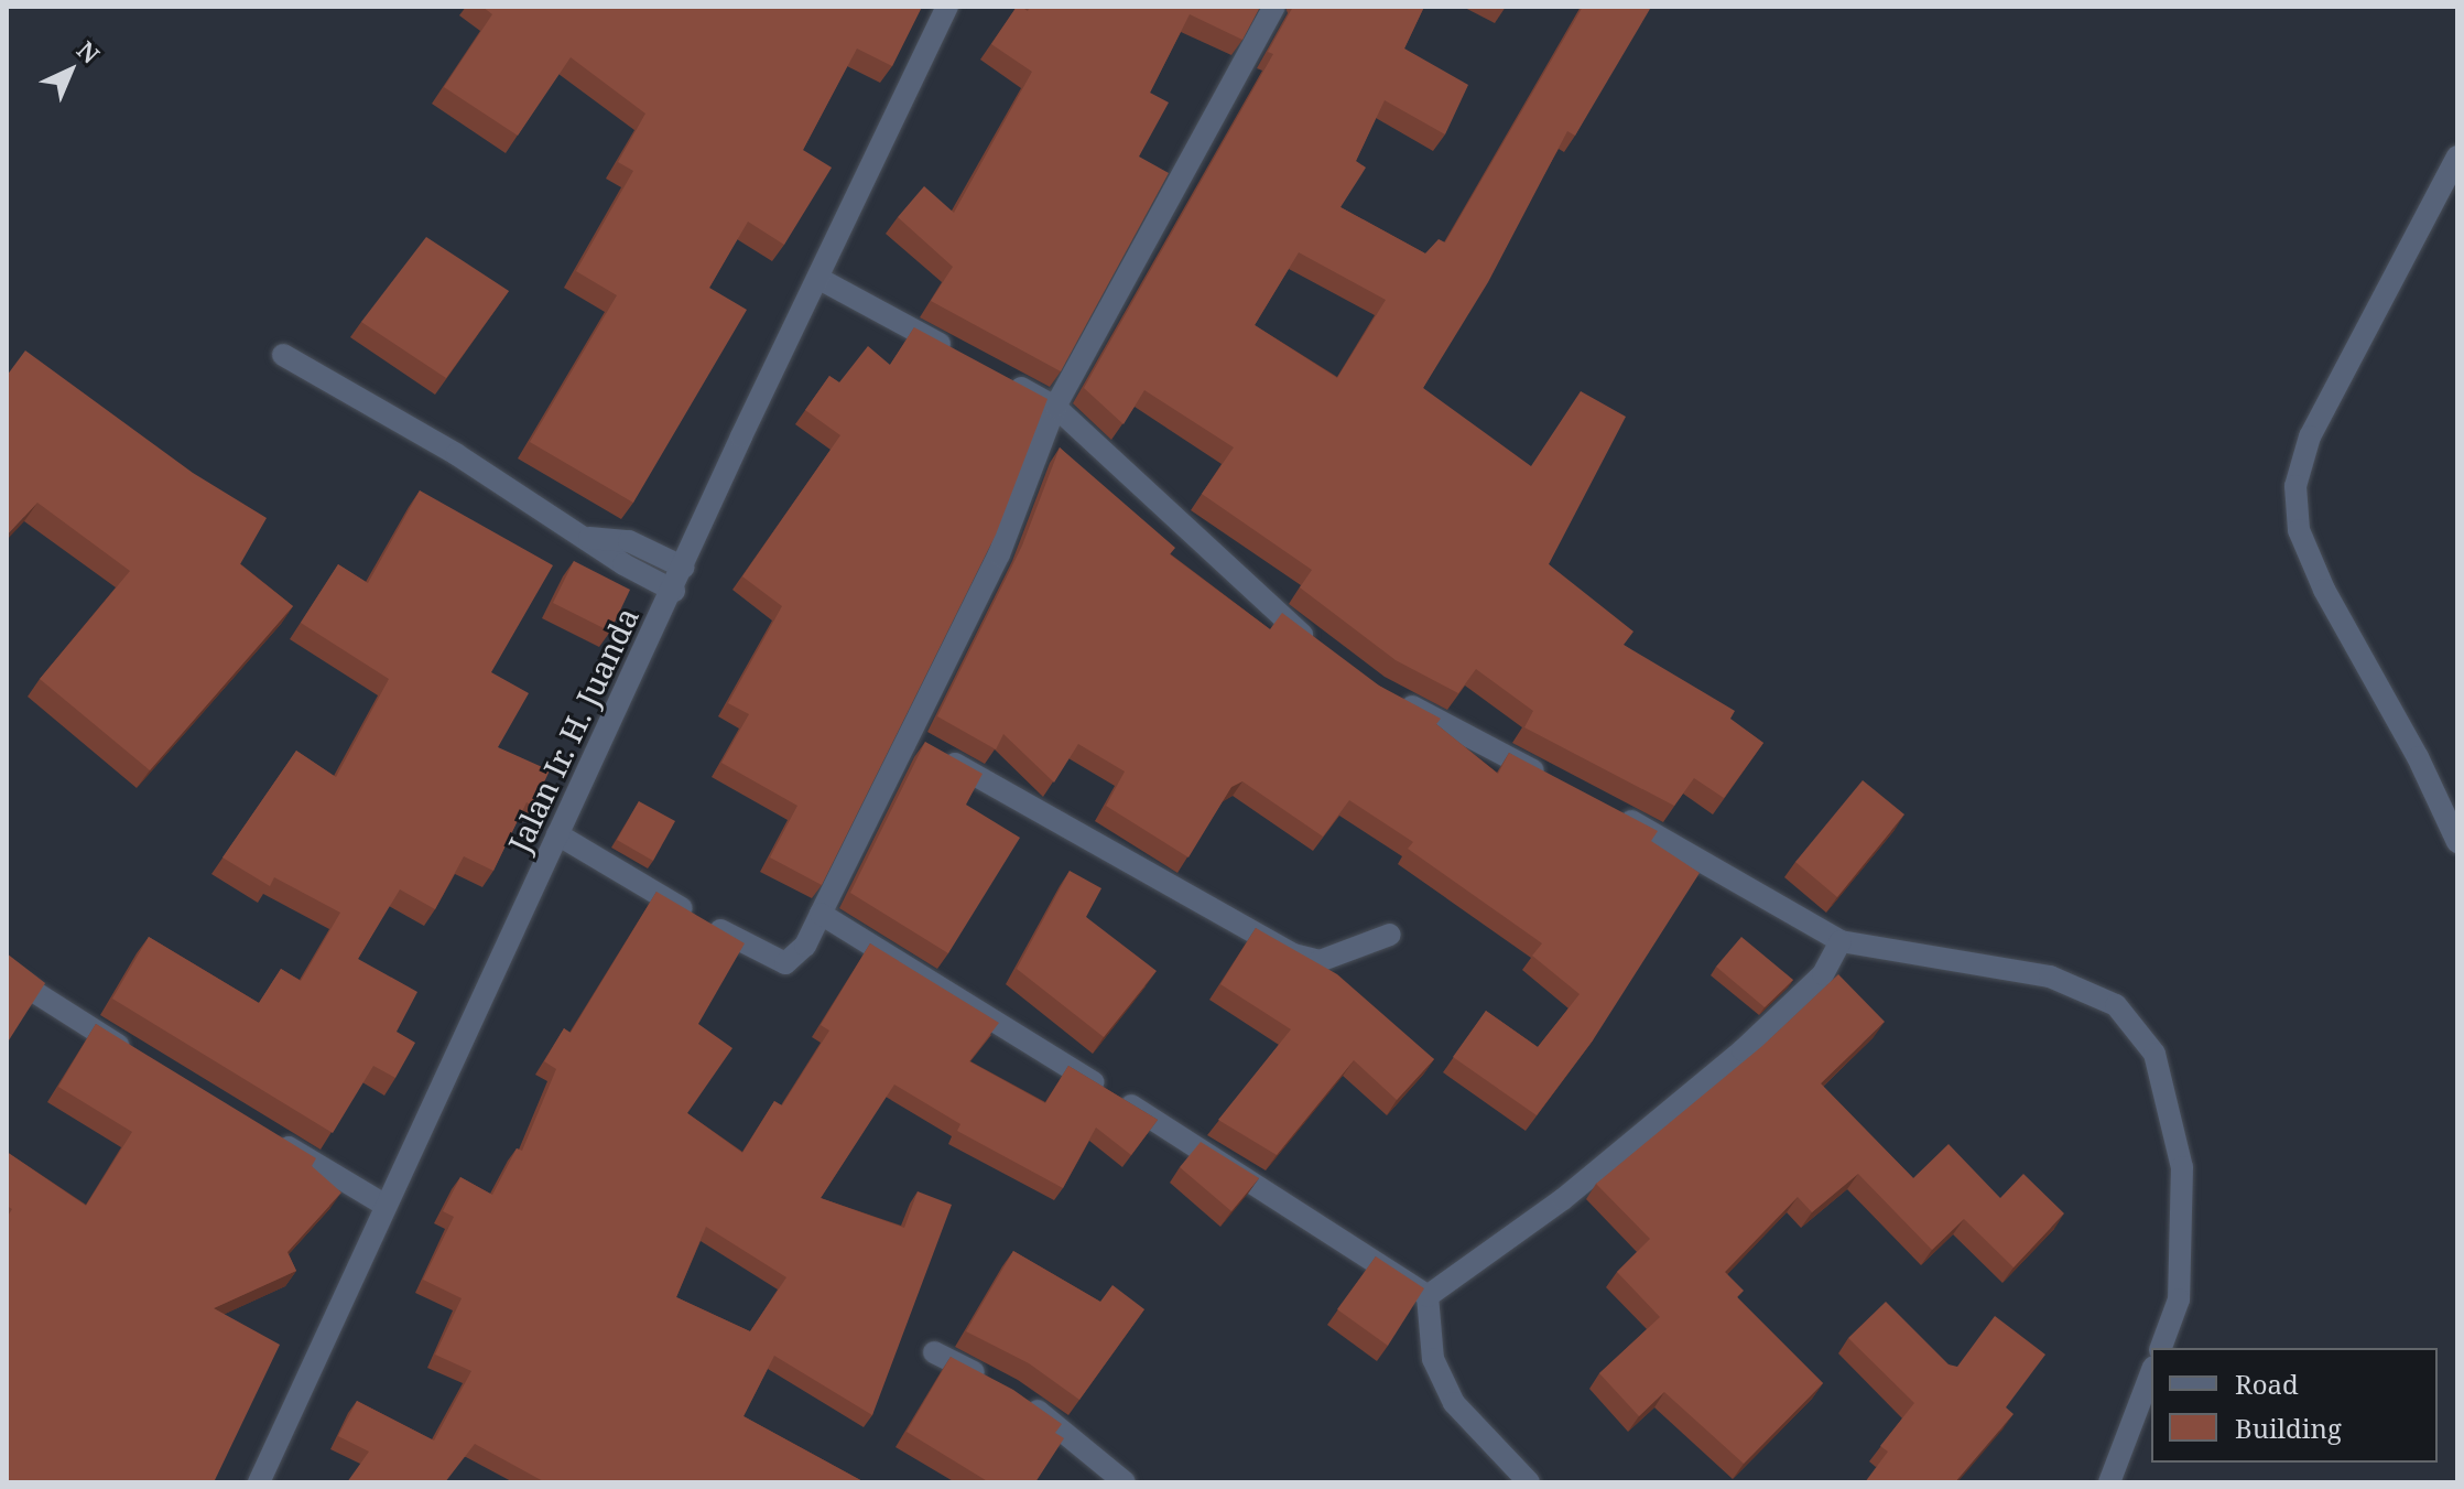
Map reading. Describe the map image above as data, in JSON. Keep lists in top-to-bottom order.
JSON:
{
  "streets": {
    "street": ["Jalan Ir. H. Juanda"]
  },
  "legend": ["Road", "Building"],
  "north": "top right"
}
